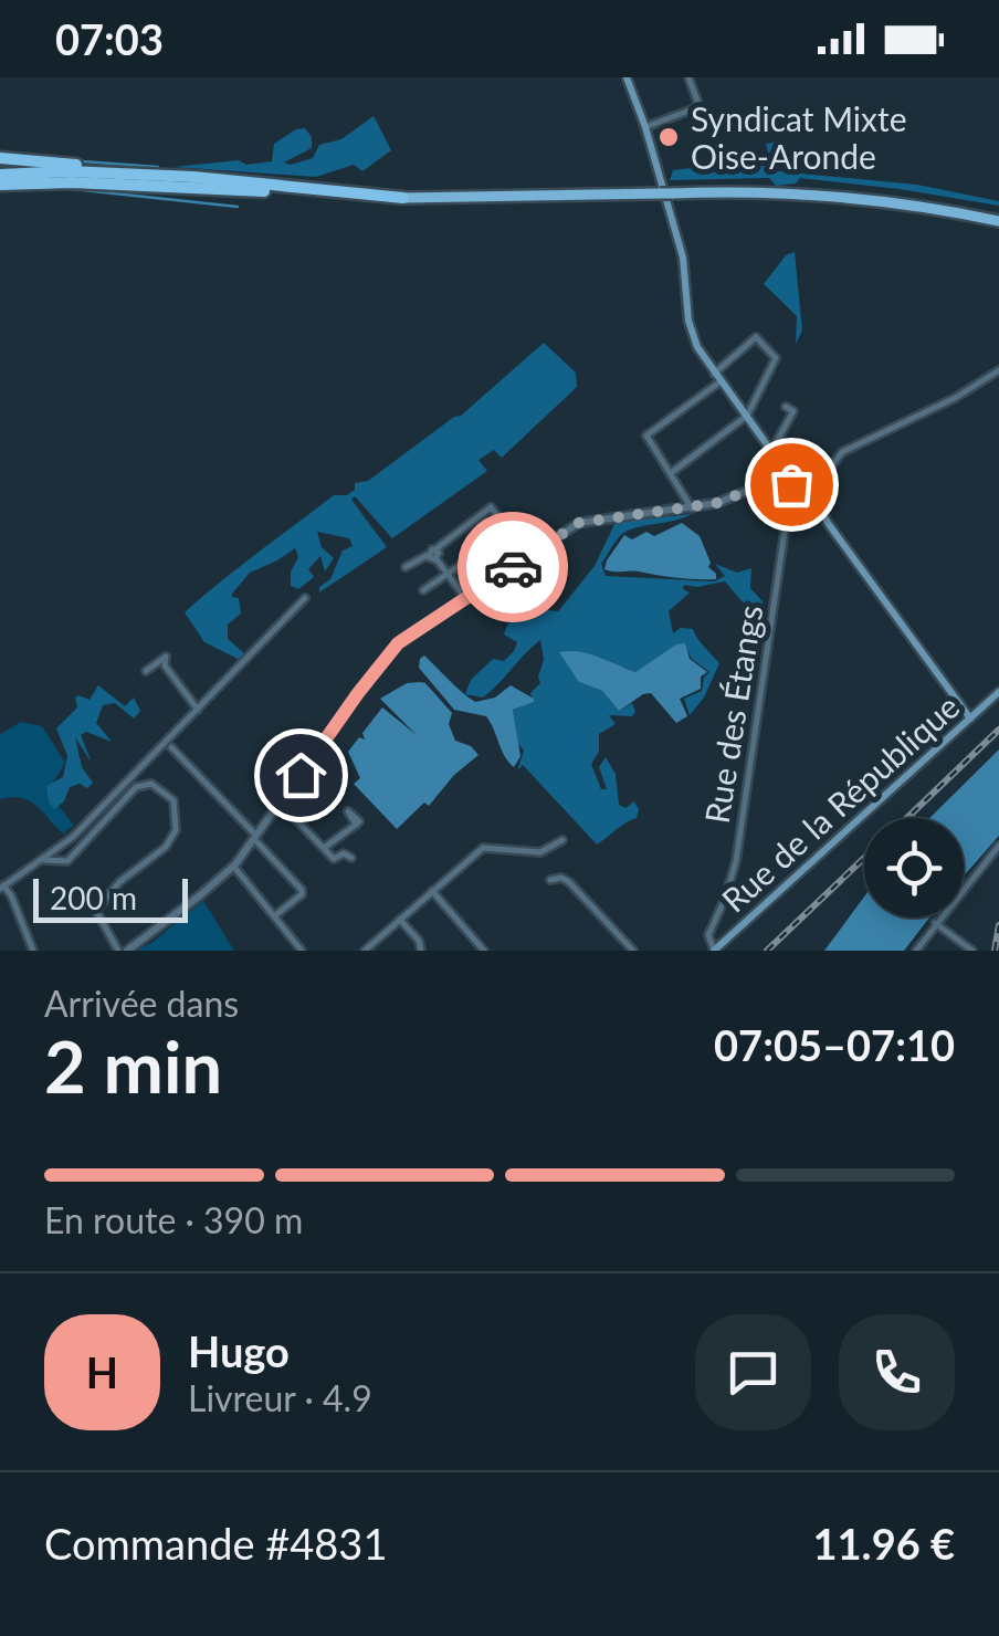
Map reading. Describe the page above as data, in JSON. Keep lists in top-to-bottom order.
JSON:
{
  "streets": {
    "main road": ["Rue de la République"],
    "street": ["Rue des Étangs"]
  },
  "crossings": [
    ["Rue des Étangs", "Rue de la République"]
  ],
  "places": ["Syndicat Mixte Oise-Aronde"],
  "scale_bar": "200 m",
  "page": {
    "status": "07:03",
    "scale": "200 m",
    "heading": ["2 min", "Arrivée dans", "07:05–07:10"],
    "panel": [
      "Hugo",
      "Livreur · 4.9",
      "Commande #4831",
      "11.96 €"
    ],
    "bar": "En route · 390 m",
    "round": "H"
  }
}
